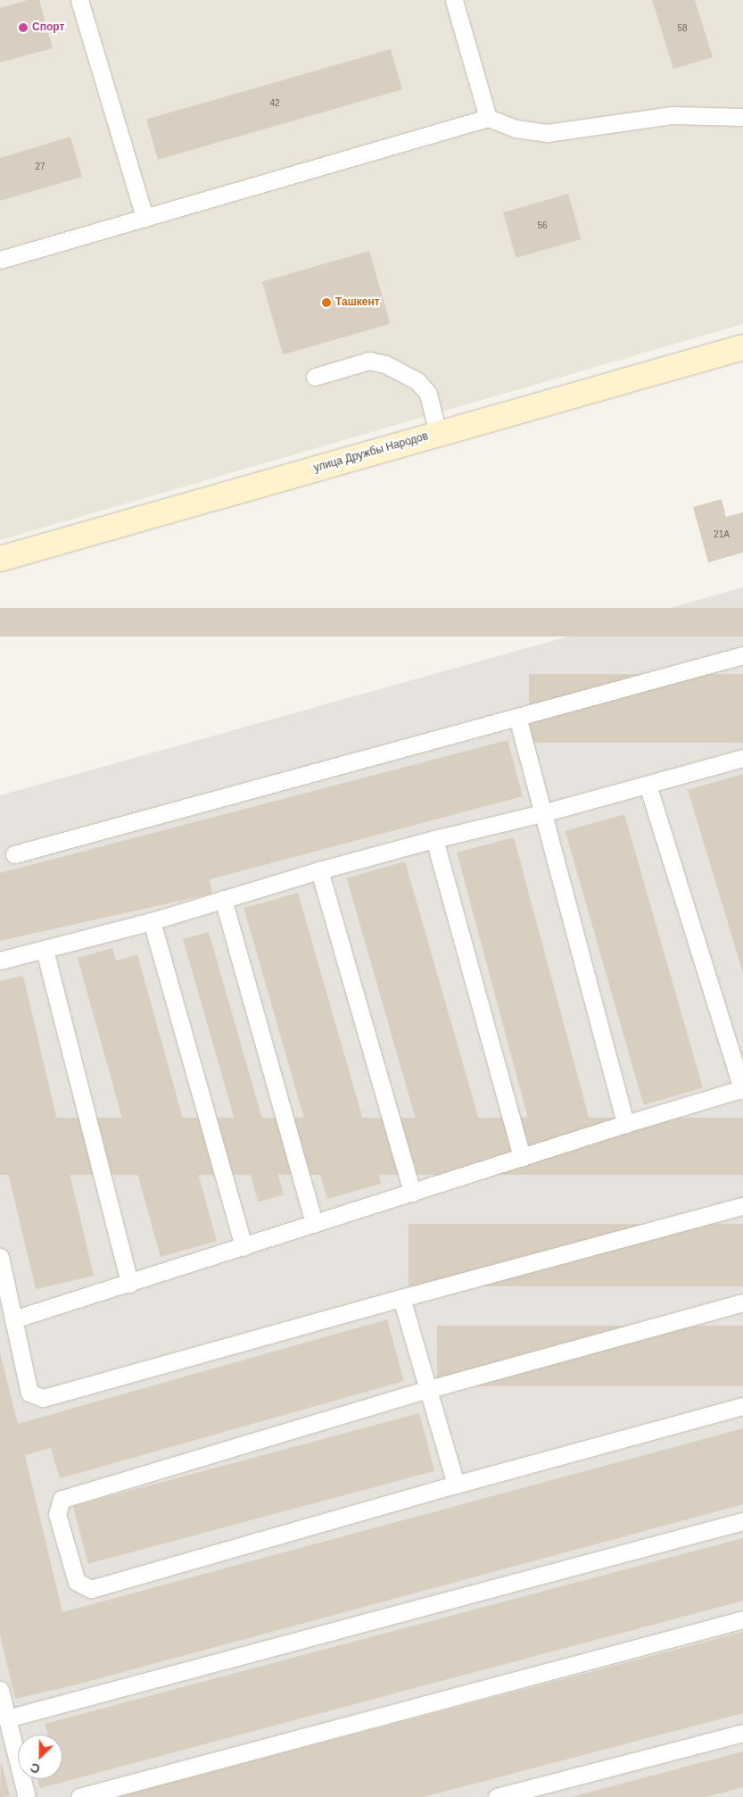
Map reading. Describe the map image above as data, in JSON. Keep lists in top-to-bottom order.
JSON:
{
  "streets": {
    "main road": ["улица Дружбы Народов"]
  },
  "places": ["Спорт", "Ташкент"],
  "house_numbers": [
    "58",
    "42",
    "27",
    "56",
    "21А"
  ],
  "north": "bottom left"
}
